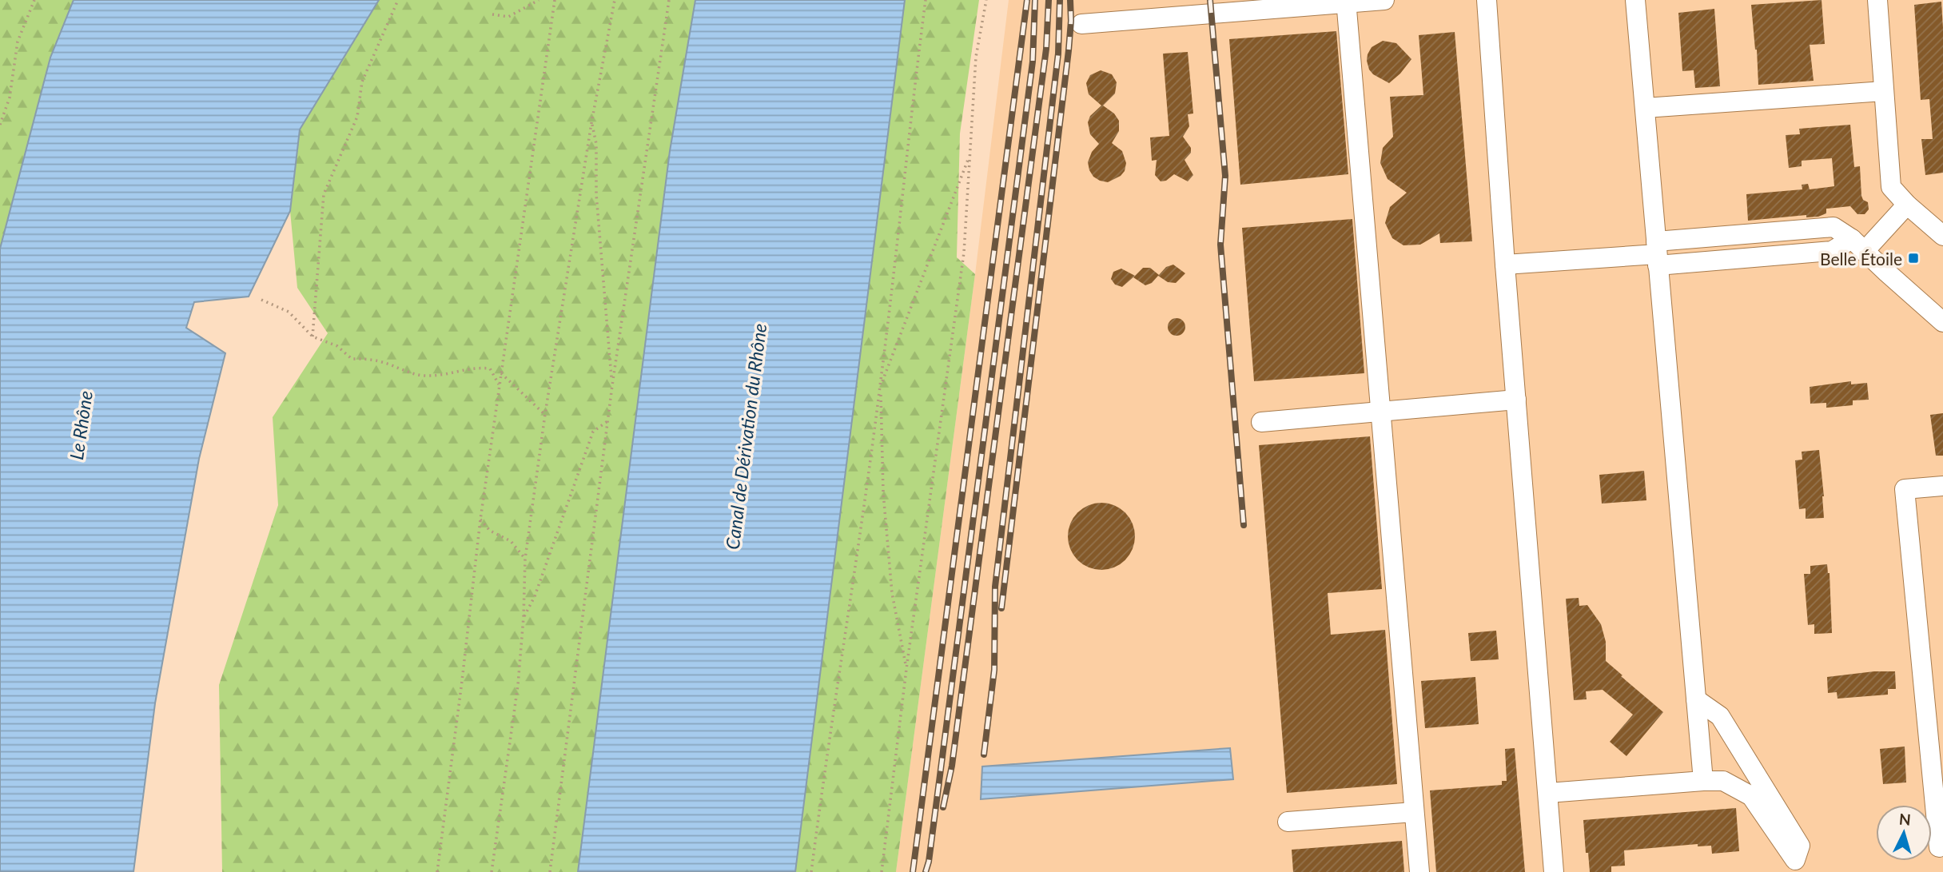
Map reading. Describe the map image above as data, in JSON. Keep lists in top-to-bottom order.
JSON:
{
  "water": ["Le Rhône", "Canal de Dérivation du Rhône"],
  "places": {
    "transit": ["Belle Étoile"]
  },
  "north": "top"
}
